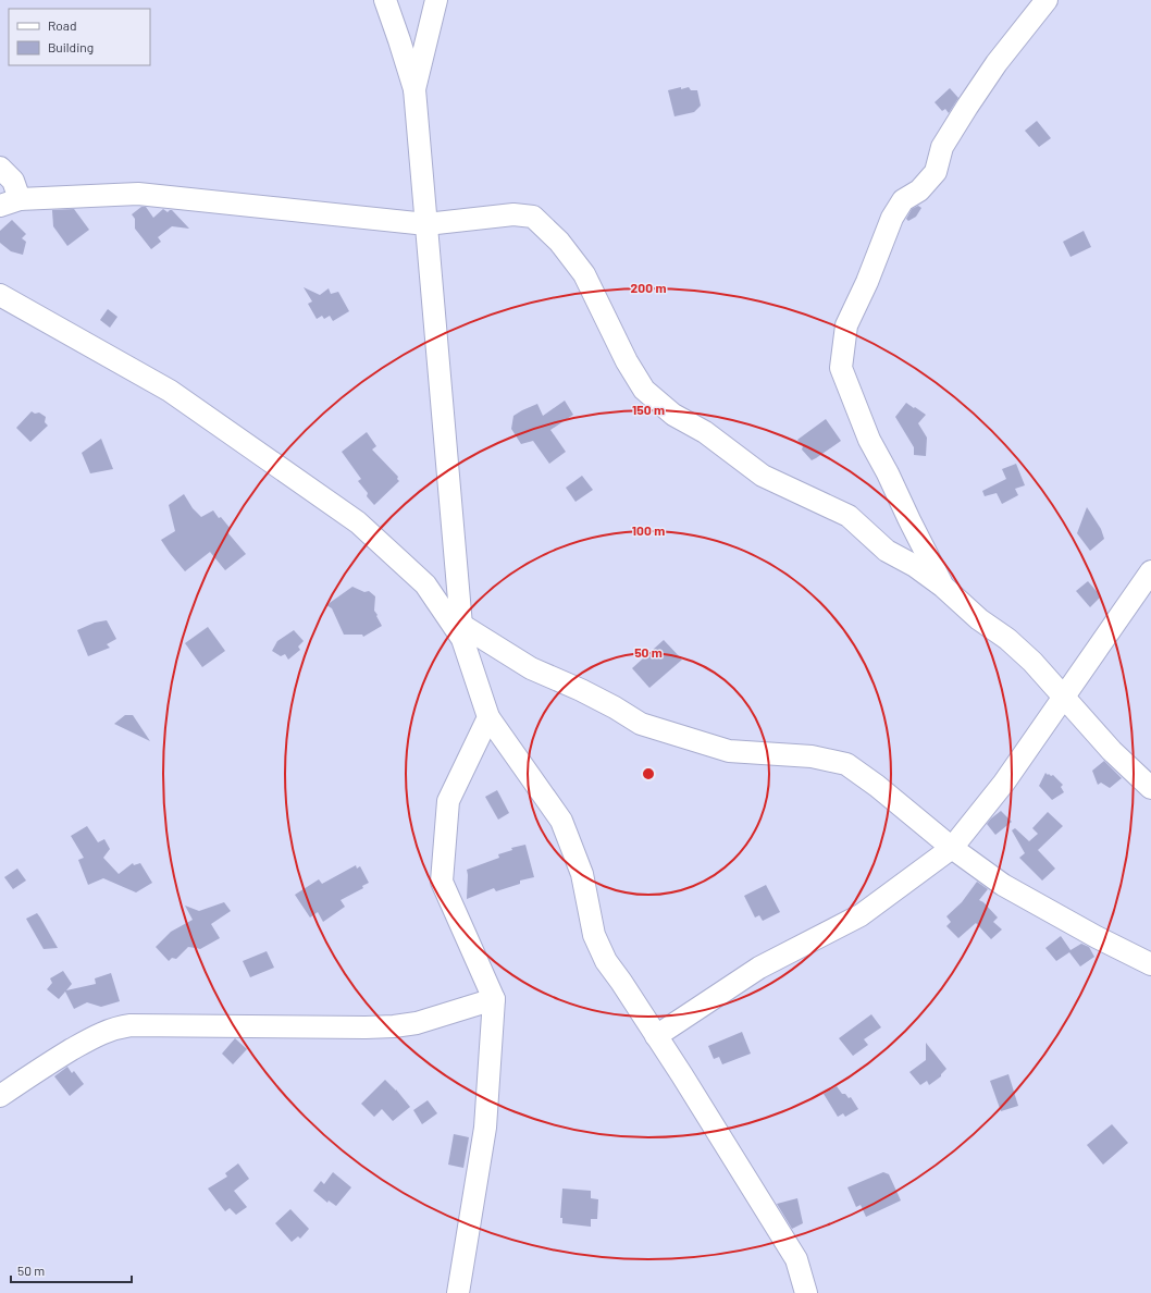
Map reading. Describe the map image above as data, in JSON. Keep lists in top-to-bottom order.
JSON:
{
  "legend": ["Road", "Building"],
  "scale_bar": "50 m",
  "rings": [
    "200 m",
    "150 m",
    "100 m",
    "50 m"
  ]
}
